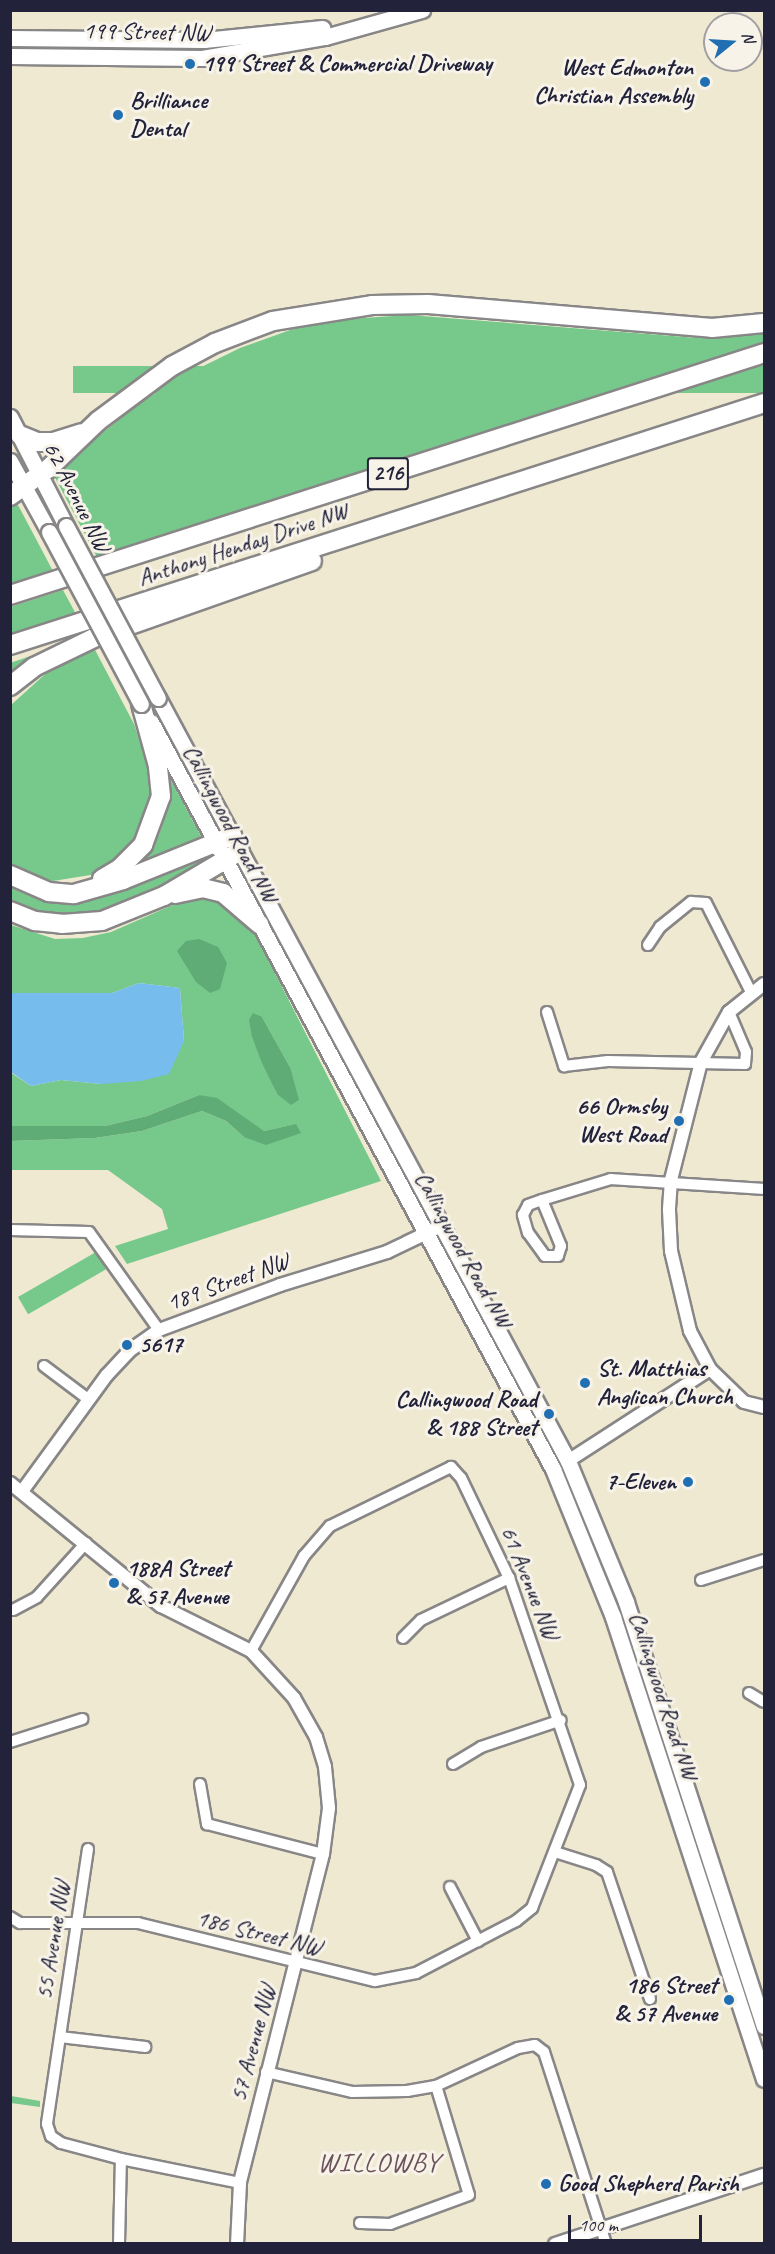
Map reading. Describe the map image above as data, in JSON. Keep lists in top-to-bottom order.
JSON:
{
  "streets": {
    "highway": ["216", "Anthony Henday Drive NW"],
    "main road": ["199 Street NW", "62 Avenue NW", "Callingwood Road NW"],
    "street": [
      "189 Street NW",
      "61 Avenue NW",
      "186 Street NW",
      "55 Avenue NW",
      "57 Avenue NW"
    ]
  },
  "crossings": [
    ["62 Avenue NW", "Callingwood Road NW"],
    ["Callingwood Road NW", "189 Street NW"],
    ["189 Street NW", "57 Avenue NW"],
    ["61 Avenue NW", "186 Street NW"],
    ["61 Avenue NW", "57 Avenue NW"],
    ["186 Street NW", "55 Avenue NW"],
    ["186 Street NW", "57 Avenue NW"]
  ],
  "districts": ["WILLOWBY"],
  "places": [
    "199 Street & Commercial Driveway",
    "West Edmonton Christian Assembly",
    "Brilliance Dental",
    "66 Ormsby West Road",
    "5617",
    "St. Matthias Anglican Church",
    "Callingwood Road & 188 Street",
    "7-Eleven",
    "188A Street & 57 Avenue",
    "186 Street & 57 Avenue",
    "Good Shepherd Parish"
  ],
  "scale_bar": "100 m",
  "north": "right"
}
